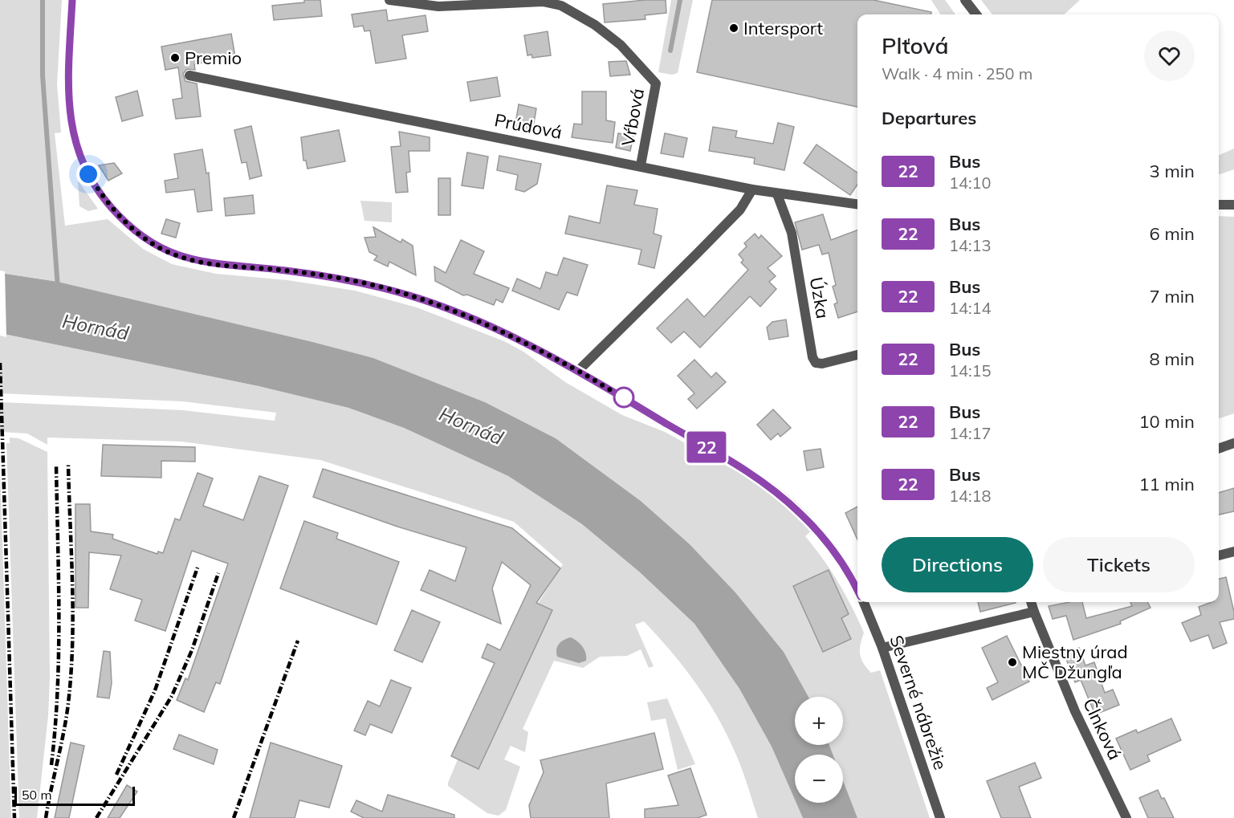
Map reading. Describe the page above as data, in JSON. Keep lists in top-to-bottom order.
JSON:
{
  "streets": {
    "street": [
      "Vŕbová",
      "Prúdová",
      "Úzka",
      "Severné nábrežie",
      "Člnková"
    ]
  },
  "crossings": [
    ["Vŕbová", "Prúdová"],
    ["Prúdová", "Úzka"]
  ],
  "water": ["Hornád"],
  "places": ["Intersport", "Premio", "Miestny úrad MČ Džungľa"],
  "lines": ["bus line 22"],
  "scale_bar": "50 m",
  "page": {
    "on_map": "22",
    "heading": [
      ["Plťová", "Walk · 4 min · 250 m"],
      "Departures"
    ],
    "list": [
      {
        "mark": "22",
        "name": "Bus",
        "note": "14:10",
        "value": "3 min"
      },
      {
        "mark": "22",
        "name": "Bus",
        "note": "14:13",
        "value": "6 min"
      },
      {
        "mark": "22",
        "name": "Bus",
        "note": "14:14",
        "value": "7 min"
      },
      {
        "mark": "22",
        "name": "Bus",
        "note": "14:15",
        "value": "8 min"
      },
      {
        "mark": "22",
        "name": "Bus",
        "note": "14:17",
        "value": "10 min"
      },
      {
        "mark": "22",
        "name": "Bus",
        "note": "14:18",
        "value": "11 min"
      }
    ],
    "buttons": ["Directions", "Tickets"],
    "map_buttons": ["+", "−"],
    "scale": "50 m"
  }
}
